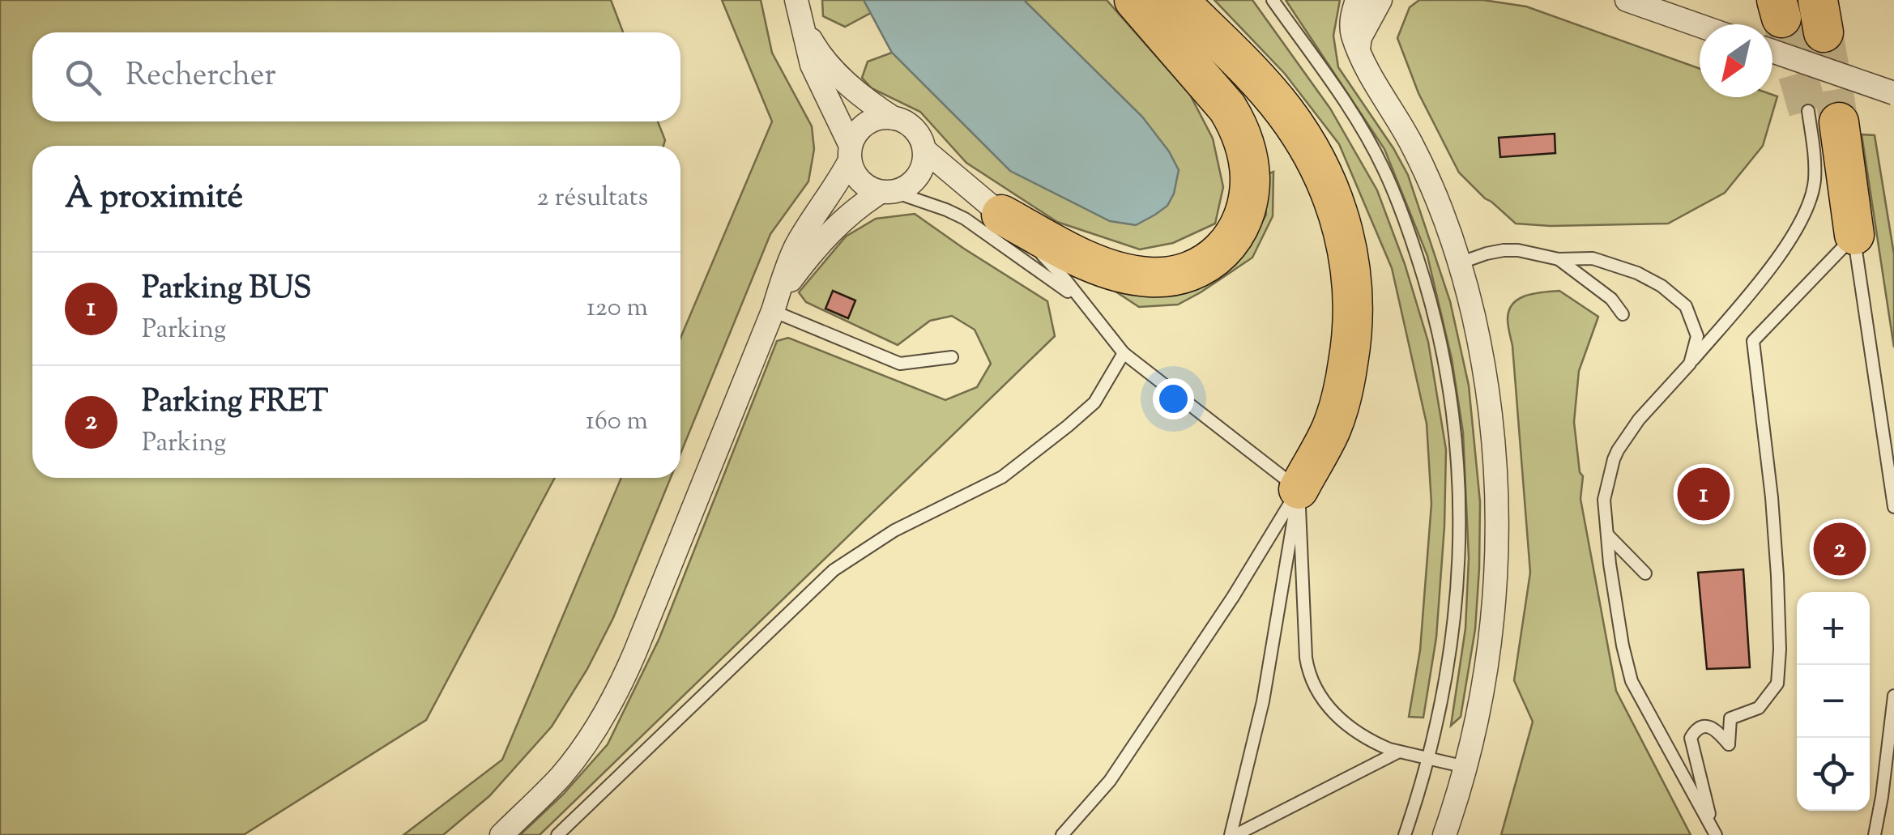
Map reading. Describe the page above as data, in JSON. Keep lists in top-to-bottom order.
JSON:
{
  "north": "bottom left",
  "page": {
    "search": "Rechercher",
    "heading": ["À proximité", "2 résultats"],
    "list": [
      {
        "mark": "1",
        "name": "Parking BUS",
        "note": "Parking",
        "value": "120 m"
      },
      {
        "mark": "2",
        "name": "Parking FRET",
        "note": "Parking",
        "value": "160 m"
      }
    ],
    "pins": ["1", "2"],
    "map_buttons": ["+", "−"]
  }
}
